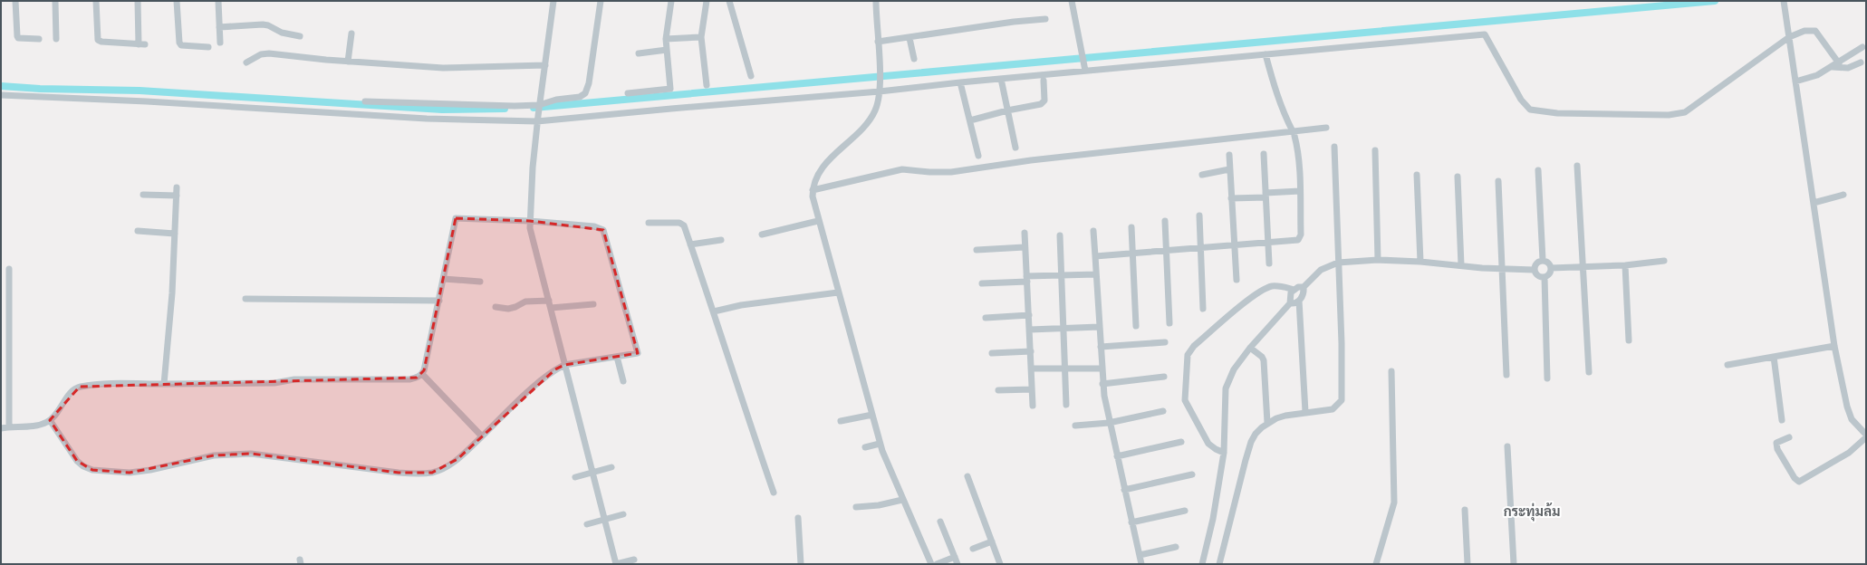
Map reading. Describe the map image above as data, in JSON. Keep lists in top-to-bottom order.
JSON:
{
  "districts": ["กระทุ่มล้ม"]
}
